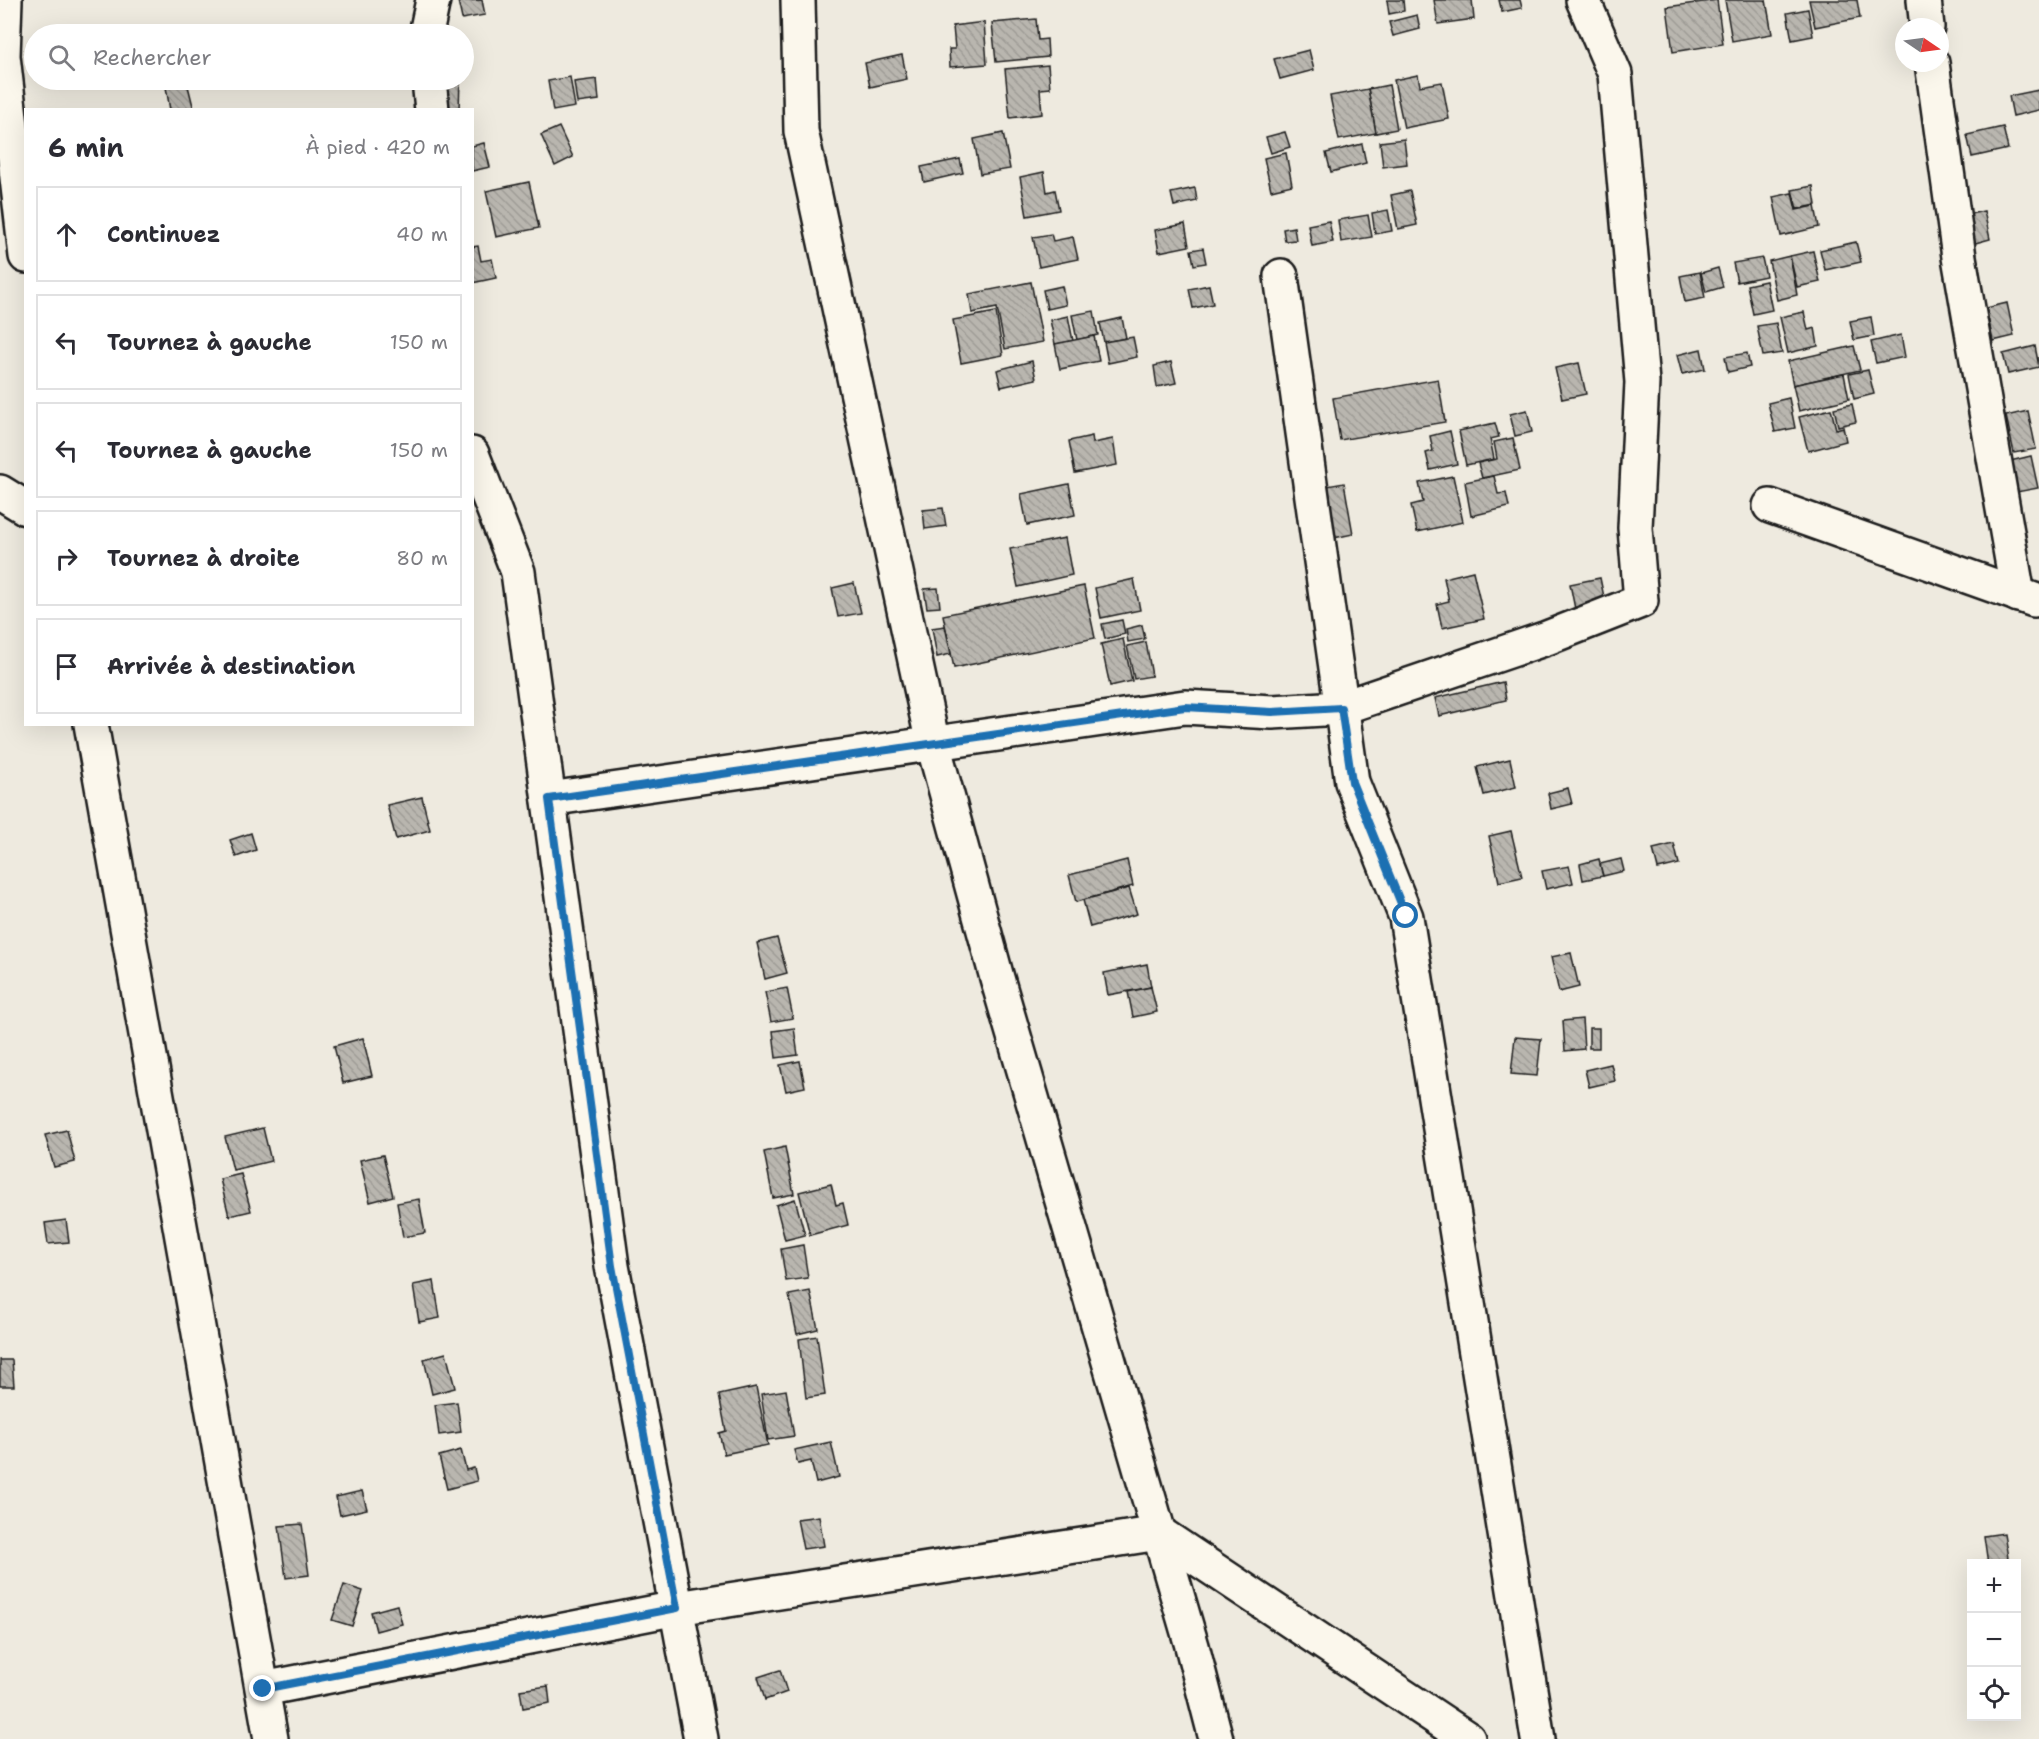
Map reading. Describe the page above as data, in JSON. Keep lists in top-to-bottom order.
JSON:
{
  "north": "right",
  "page": {
    "search": "Rechercher",
    "heading": ["6 min", "À pied · 420 m"],
    "list": [
      ["Continuez", "40 m"],
      ["Tournez à gauche", "150 m"],
      ["Tournez à gauche", "150 m"],
      ["Tournez à droite", "80 m"],
      "Arrivée à destination"
    ],
    "map_buttons": ["+", "−"]
  }
}
